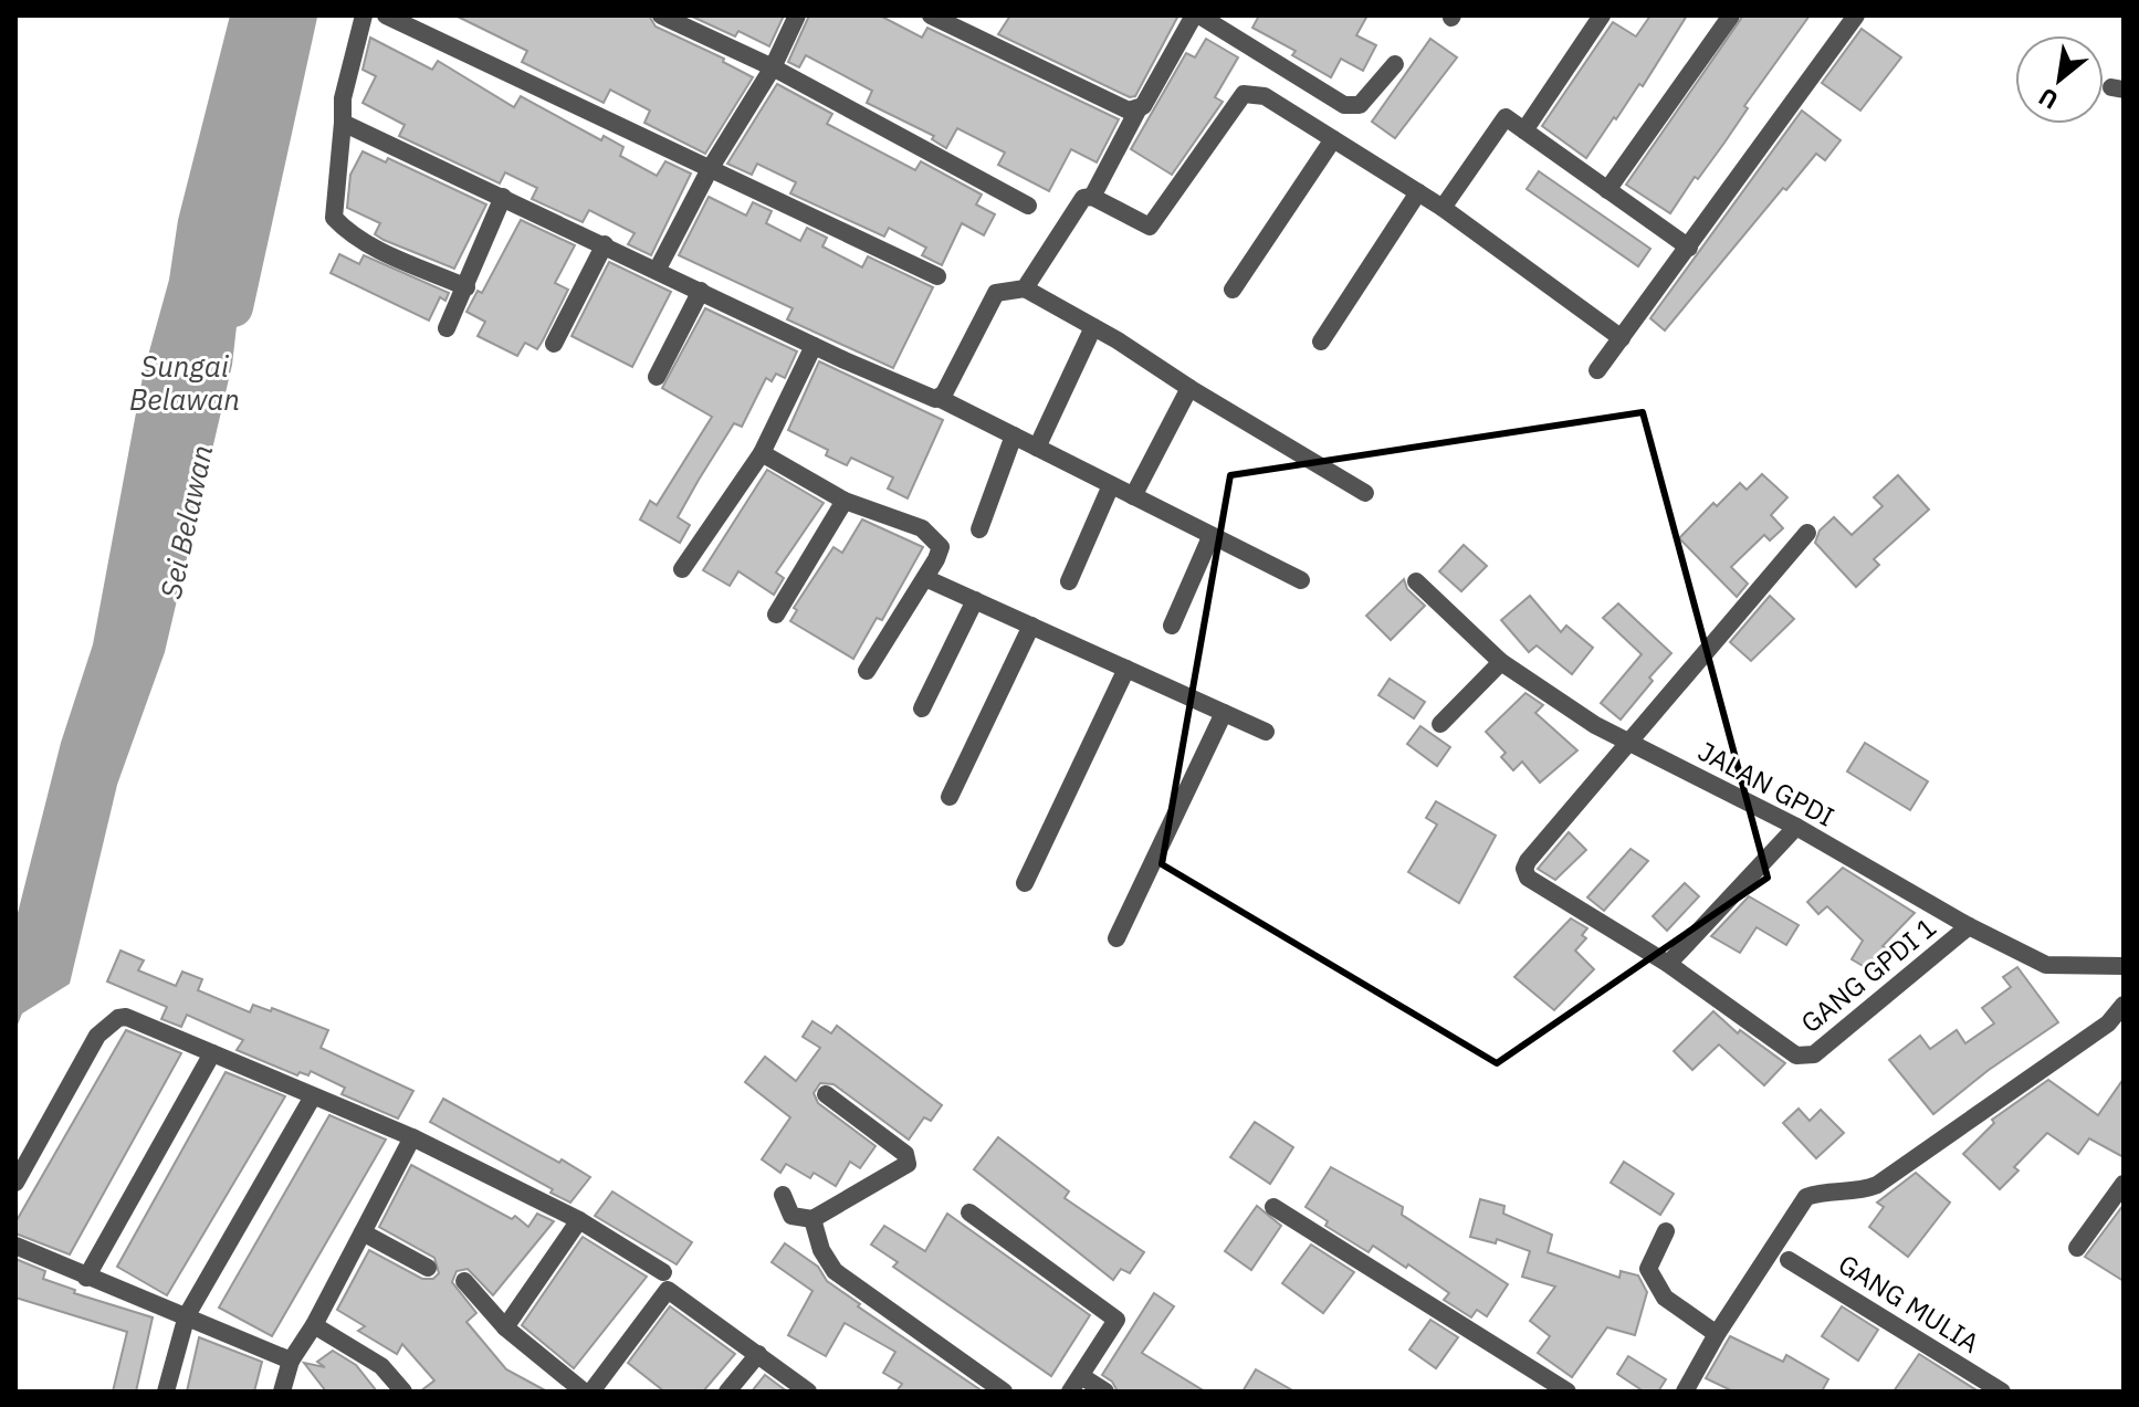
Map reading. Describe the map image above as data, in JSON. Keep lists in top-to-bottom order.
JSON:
{
  "streets": {
    "street": ["JALAN GPDI", "GANG GPDI 1", "GANG MULIA"]
  },
  "crossings": [
    ["JALAN GPDI", "GANG GPDI 1"]
  ],
  "water": ["Sungai Belawan", "Sei Belawan"],
  "north": "bottom left"
}
